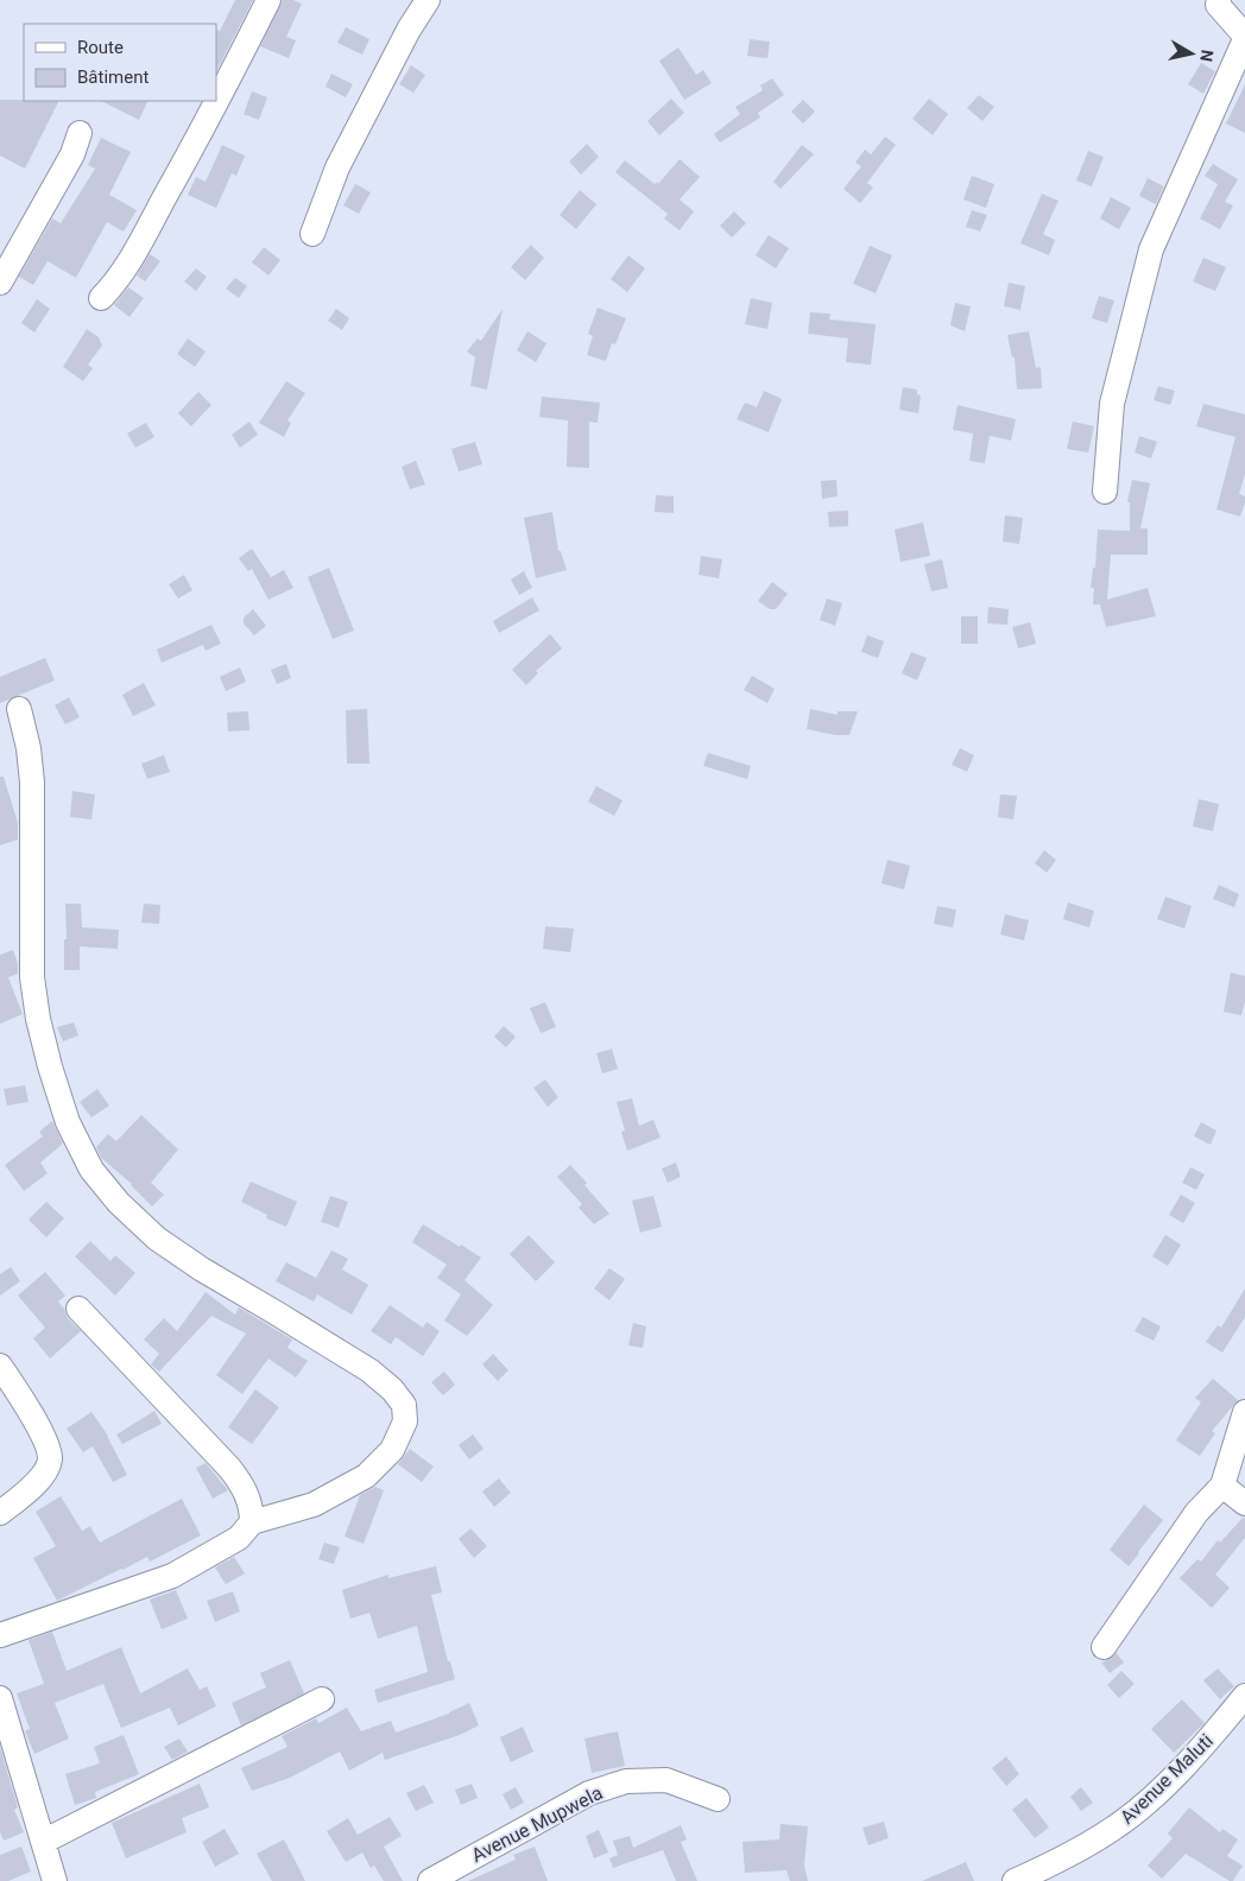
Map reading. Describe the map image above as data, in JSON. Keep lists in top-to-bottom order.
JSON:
{
  "streets": {
    "street": ["Avenue Maluti", "Avenue Mupwela"]
  },
  "legend": ["Route", "Bâtiment"],
  "north": "right"
}
